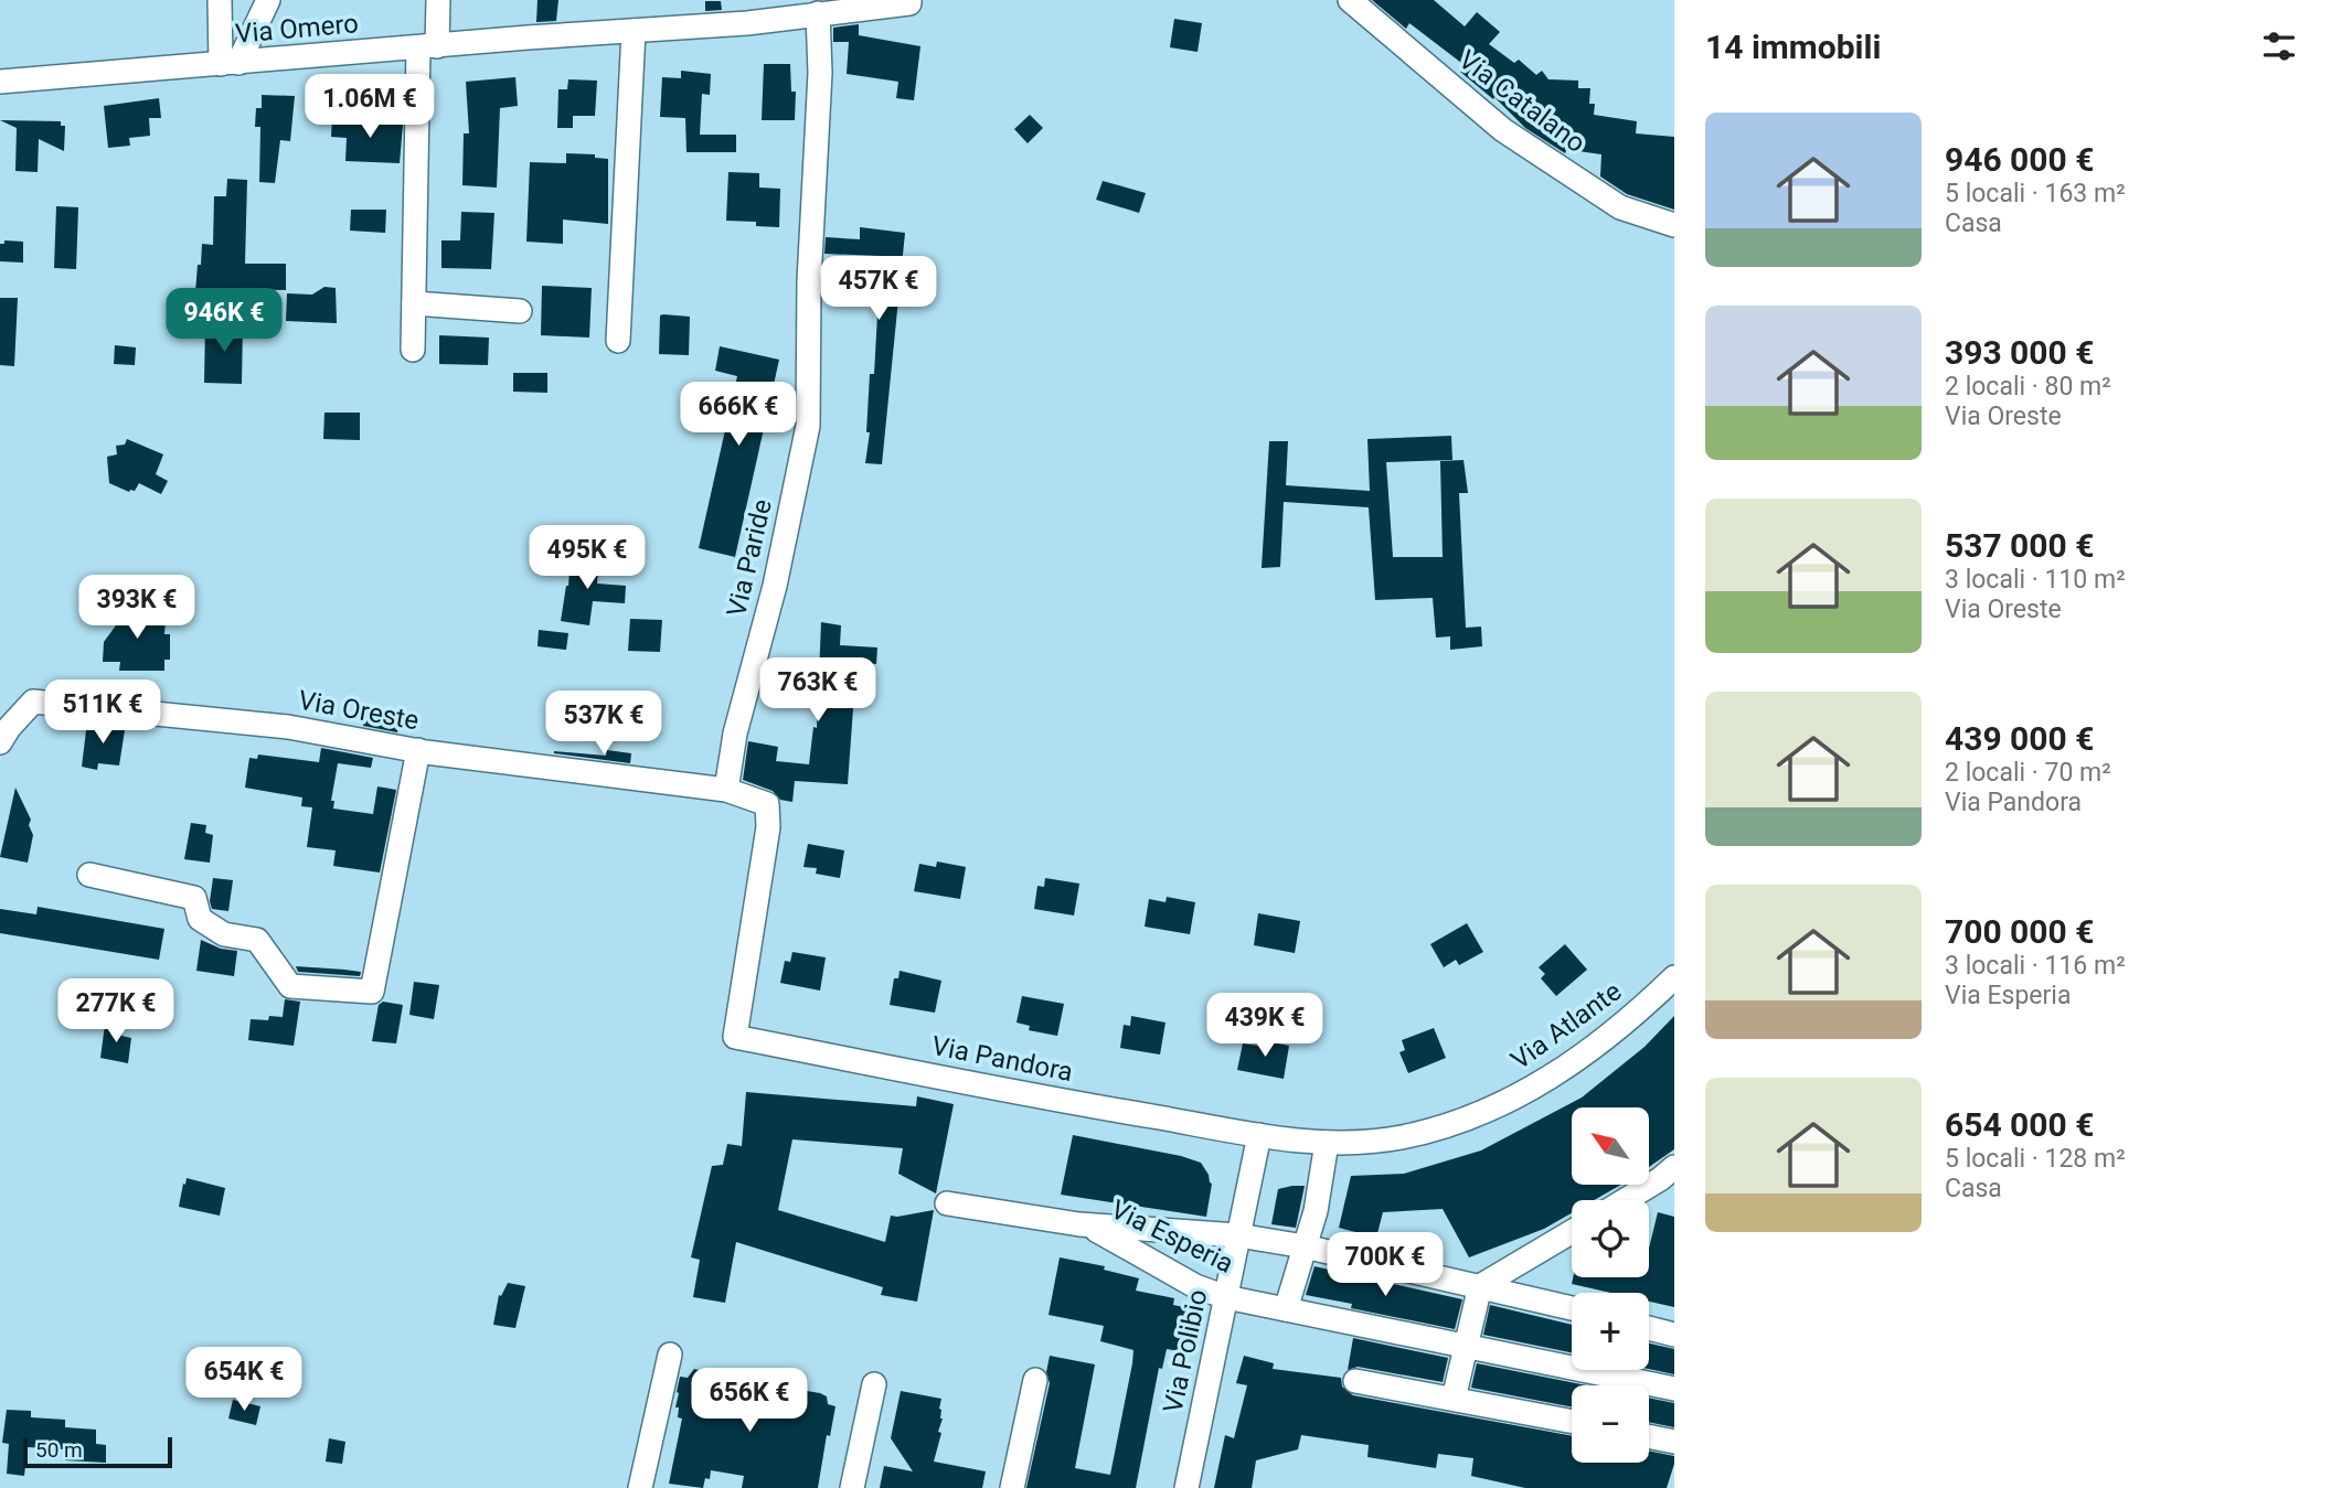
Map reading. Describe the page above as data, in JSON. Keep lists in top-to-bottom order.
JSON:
{
  "streets": {
    "street": [
      "Via Omero",
      "Via Catalano",
      "Via Paride",
      "Via Oreste",
      "Via Atlante",
      "Via Pandora",
      "Via Esperia",
      "Via Polibio"
    ]
  },
  "crossings": [
    ["Via Omero", "Via Paride"],
    ["Via Paride", "Via Oreste"],
    ["Via Oreste", "Via Pandora"],
    ["Via Atlante", "Via Pandora"],
    ["Via Atlante", "Via Polibio"],
    ["Via Pandora", "Via Polibio"],
    ["Via Esperia", "Via Polibio"]
  ],
  "scale_bar": "50 m",
  "north": "top left",
  "page": {
    "heading": "14 immobili",
    "price": [
      "1.06M €",
      "457K €",
      "946K €",
      "666K €",
      "495K €",
      "393K €",
      "763K €",
      "511K €",
      "537K €",
      "277K €",
      "439K €",
      "700K €",
      "654K €",
      "656K €"
    ],
    "list": [
      {
        "name": "946 000 €",
        "note": "5 locali · 163 m² · Casa"
      },
      {
        "name": "393 000 €",
        "note": "2 locali · 80 m² · Via Oreste"
      },
      {
        "name": "537 000 €",
        "note": "3 locali · 110 m² · Via Oreste"
      },
      {
        "name": "439 000 €",
        "note": "2 locali · 70 m² · Via Pandora"
      },
      {
        "name": "700 000 €",
        "note": "3 locali · 116 m² · Via Esperia"
      },
      {
        "name": "654 000 €",
        "note": "5 locali · 128 m² · Casa"
      }
    ],
    "map_buttons": ["+", "−"],
    "scale": "50 m"
  }
}
